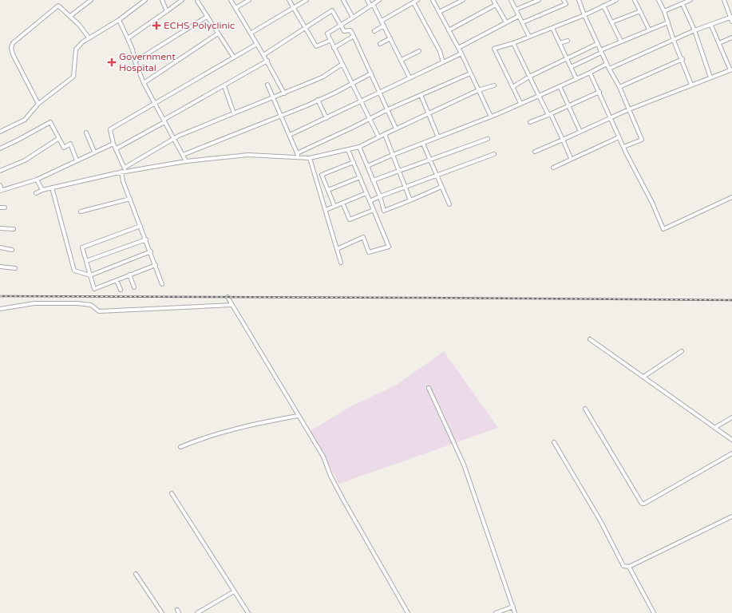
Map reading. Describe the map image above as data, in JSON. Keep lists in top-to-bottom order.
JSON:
{
  "places": {
    "health": ["ECHS Polyclinic", "Government Hospital"]
  }
}
